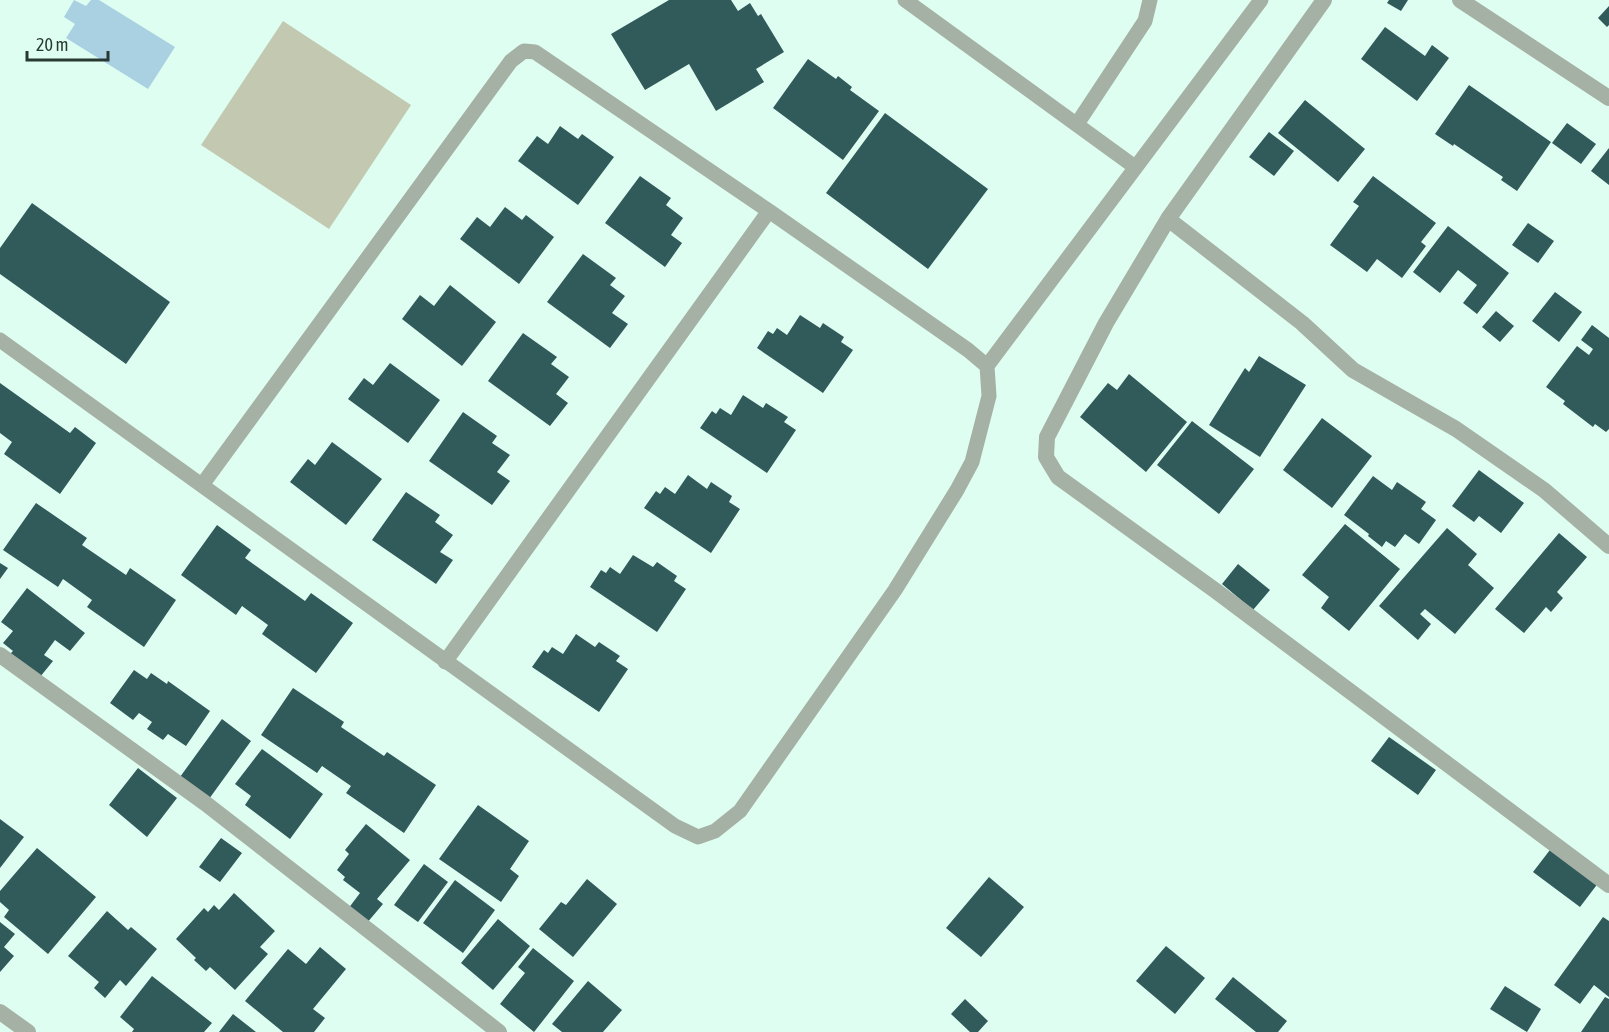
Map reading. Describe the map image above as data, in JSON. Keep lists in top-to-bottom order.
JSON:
{
  "scale_bar": "20 m"
}
